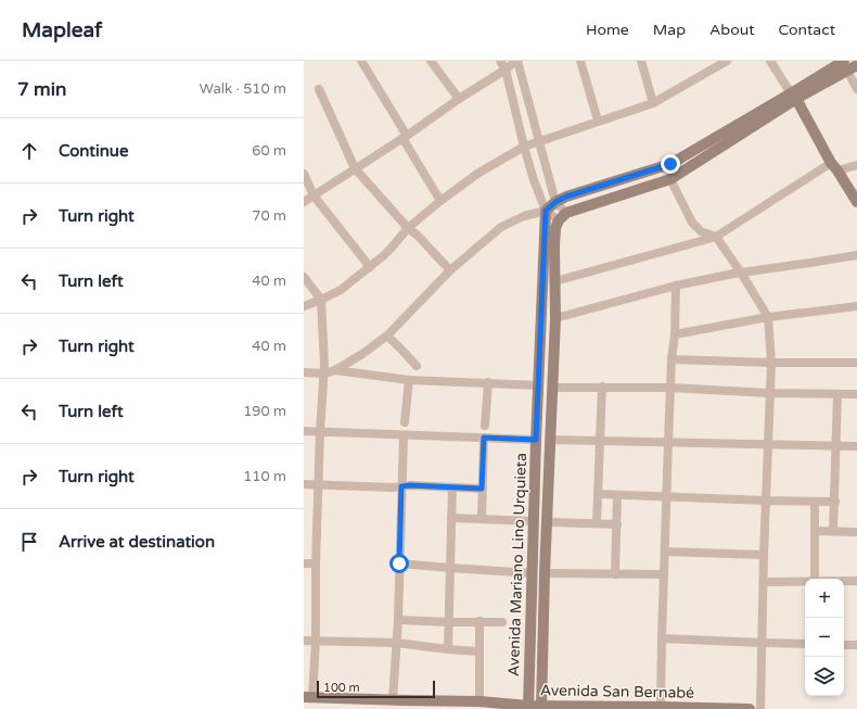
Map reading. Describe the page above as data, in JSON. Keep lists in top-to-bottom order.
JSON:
{
  "streets": {
    "main road": ["Avenida Mariano Lino Urquieta", "Avenida San Bernabé"]
  },
  "crossings": [
    ["Avenida Mariano Lino Urquieta", "Avenida San Bernabé"]
  ],
  "scale_bar": "100 m",
  "page": {
    "header": "Mapleaf",
    "nav": [
      "Home",
      "Map",
      "About",
      "Contact"
    ],
    "heading": ["7 min", "Walk · 510 m"],
    "list": [
      ["Continue", "60 m"],
      ["Turn right", "70 m"],
      ["Turn left", "40 m"],
      ["Turn right", "40 m"],
      ["Turn left", "190 m"],
      ["Turn right", "110 m"],
      "Arrive at destination"
    ],
    "map_buttons": ["+", "−"],
    "scale": "100 m"
  }
}
